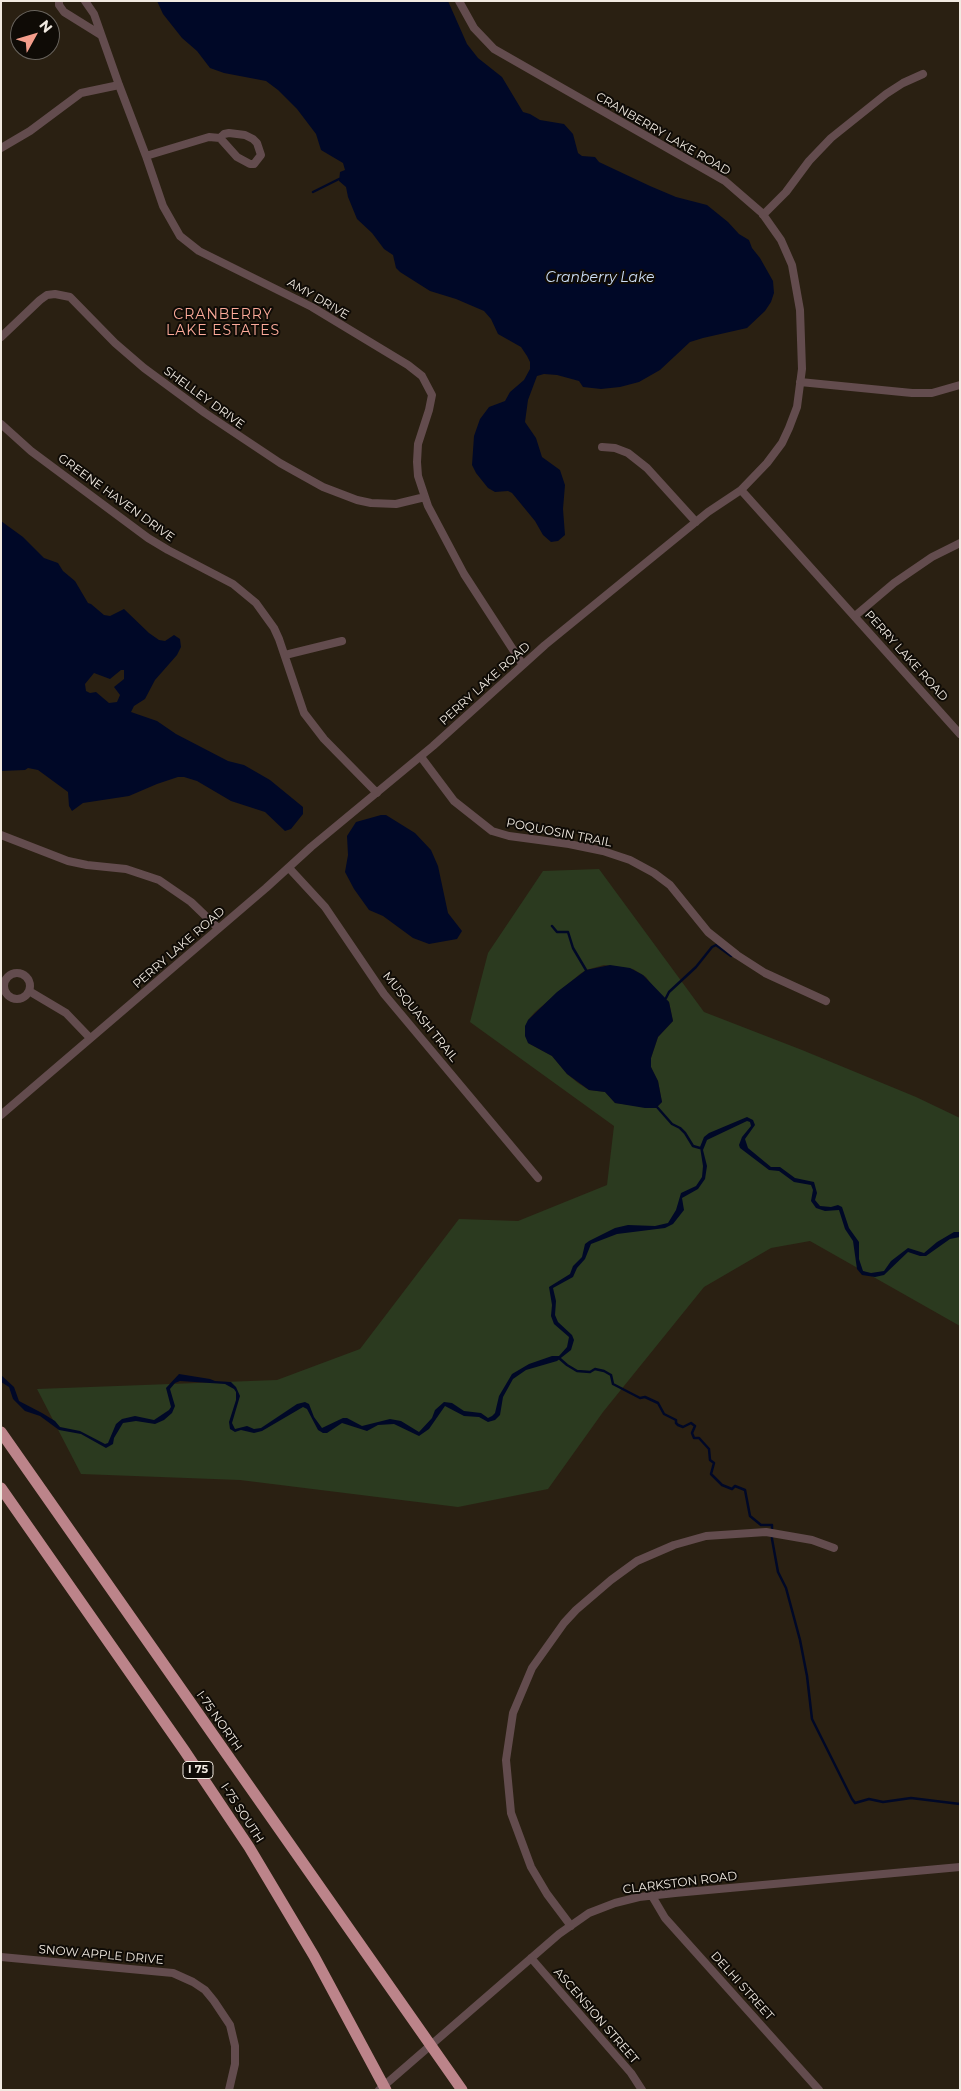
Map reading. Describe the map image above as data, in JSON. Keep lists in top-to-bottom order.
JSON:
{
  "streets": {
    "highway": ["I-75 NORTH", "I 75", "I-75 SOUTH"],
    "street": [
      "CRANBERRY LAKE ROAD",
      "AMY DRIVE",
      "SHELLEY DRIVE",
      "GREENE HAVEN DRIVE",
      "PERRY LAKE ROAD",
      "POQUOSIN TRAIL",
      "MUSQUASH TRAIL",
      "CLARKSTON ROAD",
      "SNOW APPLE DRIVE",
      "DELHI STREET",
      "ASCENSION STREET"
    ]
  },
  "crossings": [
    ["CRANBERRY LAKE ROAD", "PERRY LAKE ROAD"],
    ["AMY DRIVE", "SHELLEY DRIVE"],
    ["AMY DRIVE", "PERRY LAKE ROAD"],
    ["GREENE HAVEN DRIVE", "PERRY LAKE ROAD"],
    ["PERRY LAKE ROAD", "POQUOSIN TRAIL"],
    ["PERRY LAKE ROAD", "MUSQUASH TRAIL"],
    ["CLARKSTON ROAD", "DELHI STREET"],
    ["CLARKSTON ROAD", "ASCENSION STREET"]
  ],
  "districts": ["CRANBERRY LAKE ESTATES"],
  "water": ["Cranberry Lake"],
  "north": "top right"
}
